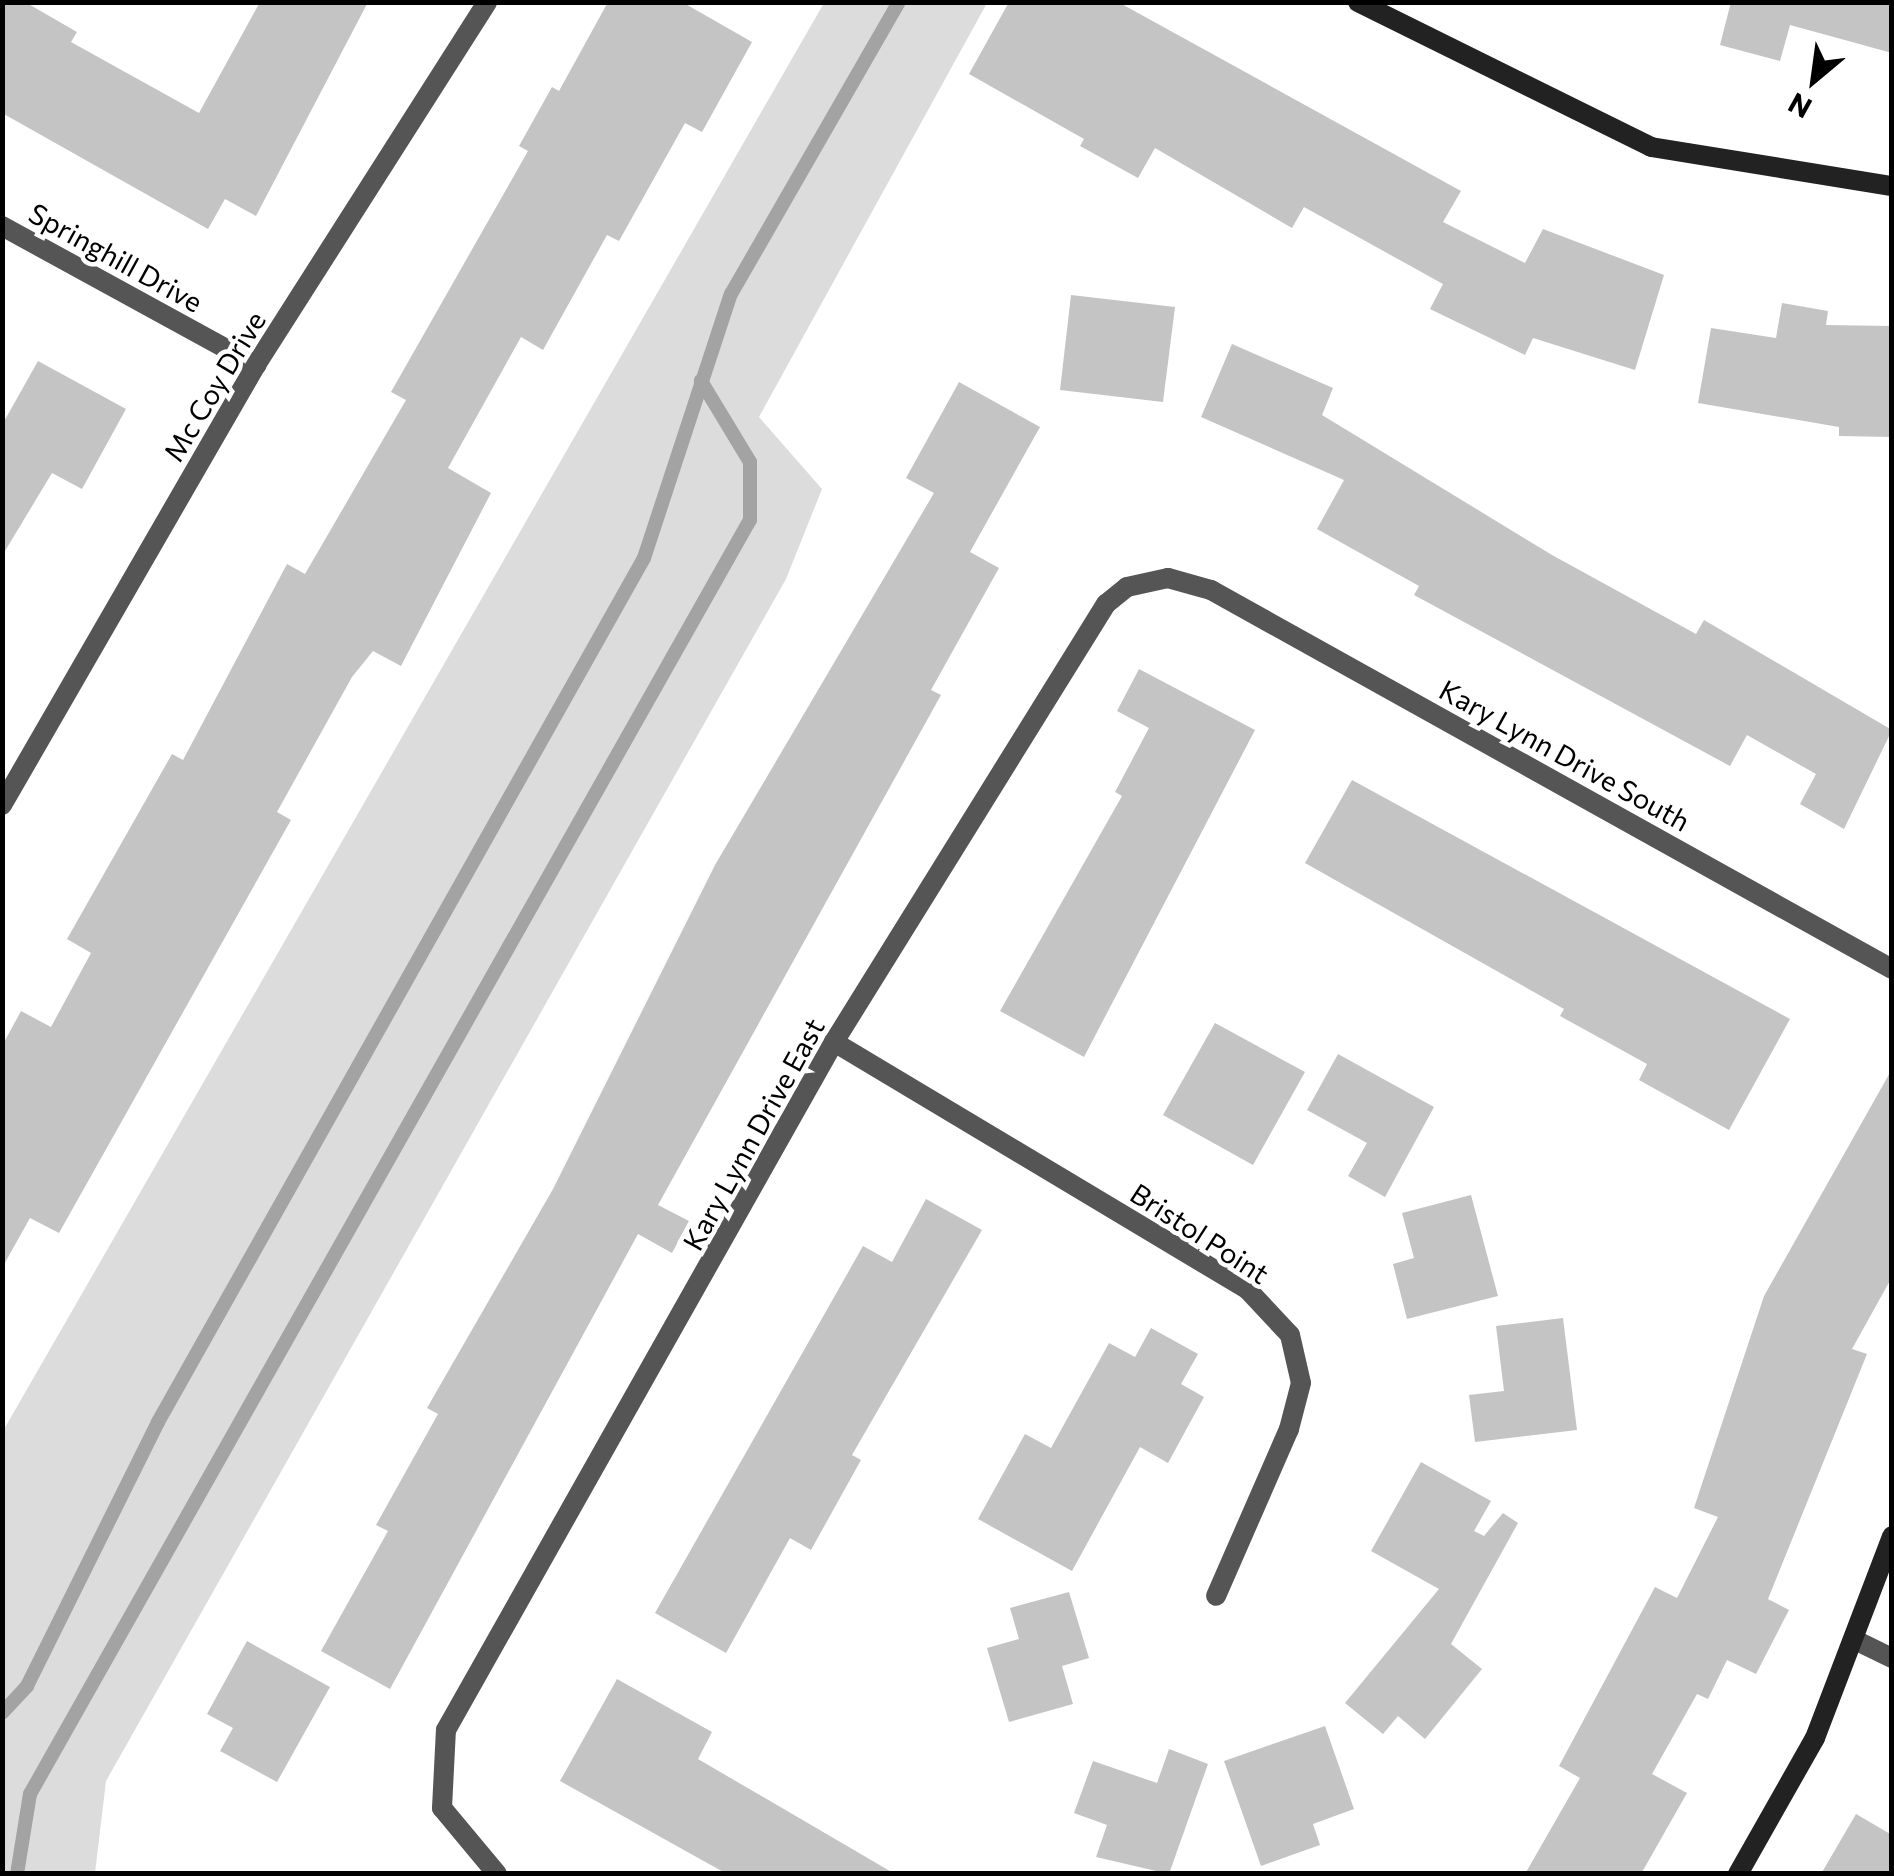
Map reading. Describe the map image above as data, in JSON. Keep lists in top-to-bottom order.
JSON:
{
  "streets": {
    "street": [
      "Springhill Drive",
      "Mc Coy Drive",
      "Kary Lynn Drive South",
      "Kary Lynn Drive East",
      "Bristol Point"
    ]
  },
  "crossings": [
    ["Springhill Drive", "Mc Coy Drive"],
    ["Kary Lynn Drive South", "Kary Lynn Drive East"],
    ["Kary Lynn Drive East", "Bristol Point"]
  ],
  "north": "bottom left"
}
